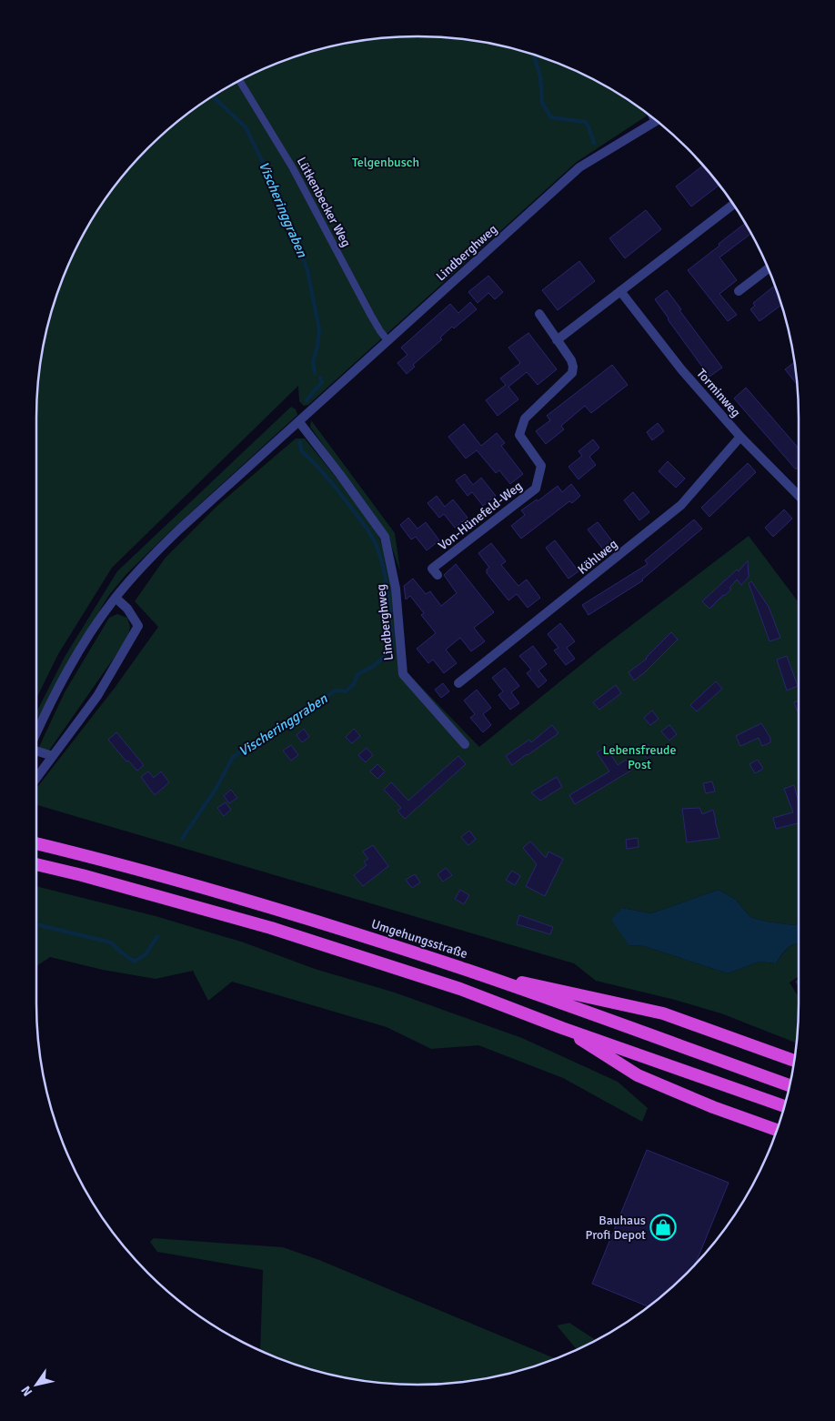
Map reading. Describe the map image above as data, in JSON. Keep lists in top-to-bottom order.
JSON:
{
  "streets": {
    "highway": ["Umgehungsstraße"],
    "street": [
      "Lindberghweg",
      "Torminweg",
      "Von-Hünefeld-Weg",
      "Köhlweg"
    ],
    "lane": ["Lütkenbecker Weg"]
  },
  "crossings": [
    ["Lütkenbecker Weg", "Lindberghweg"],
    ["Torminweg", "Köhlweg"]
  ],
  "water": ["Vischeringgraben"],
  "parks": ["Telgenbusch", "Lebensfreude Post"],
  "places": {
    "shop": ["Bauhaus Profi Depot"]
  },
  "north": "bottom left"
}
